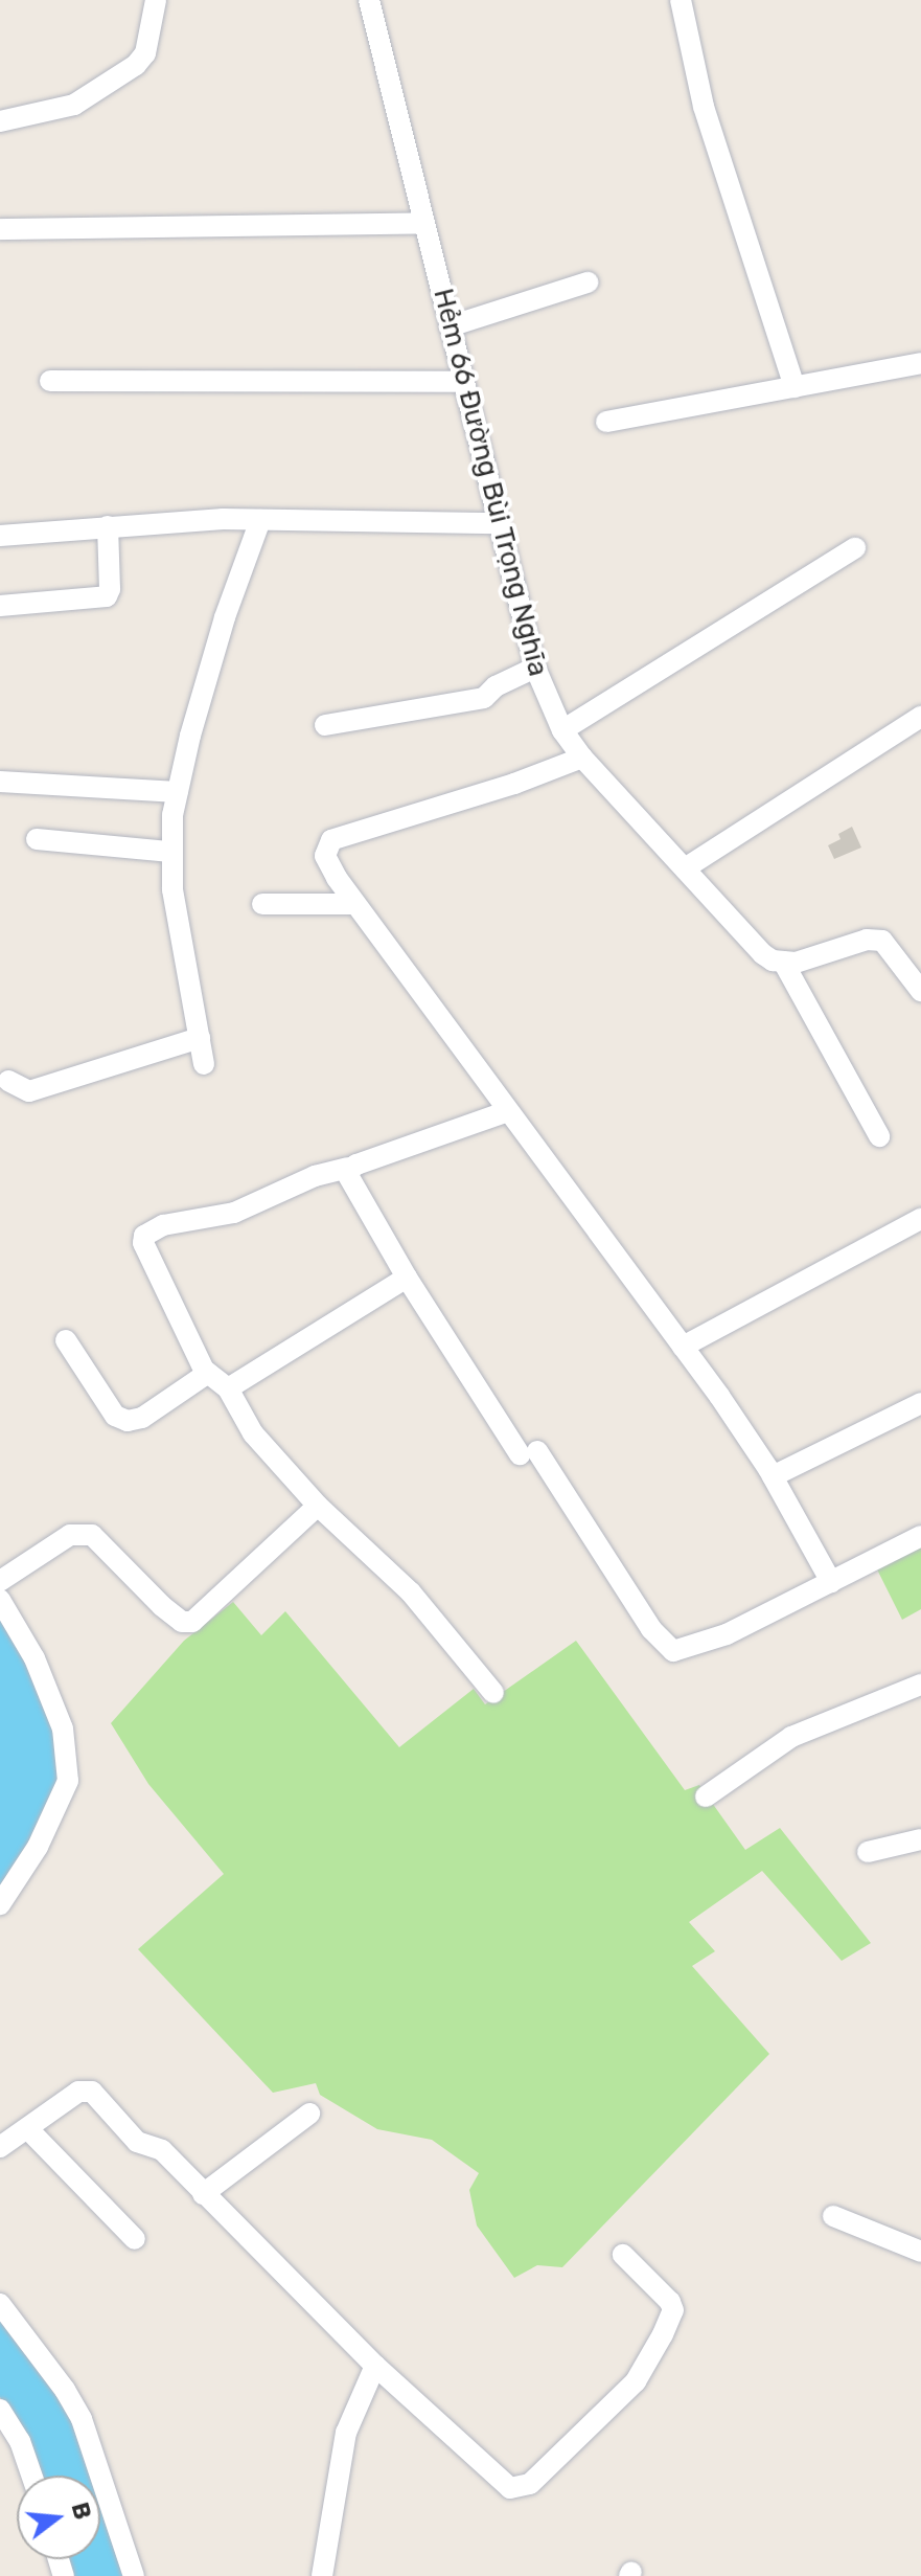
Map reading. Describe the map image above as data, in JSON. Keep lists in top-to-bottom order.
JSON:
{
  "streets": {
    "street": ["Hẻm 66 Đường Bùi Trọng Nghĩa"]
  },
  "north": "right"
}
